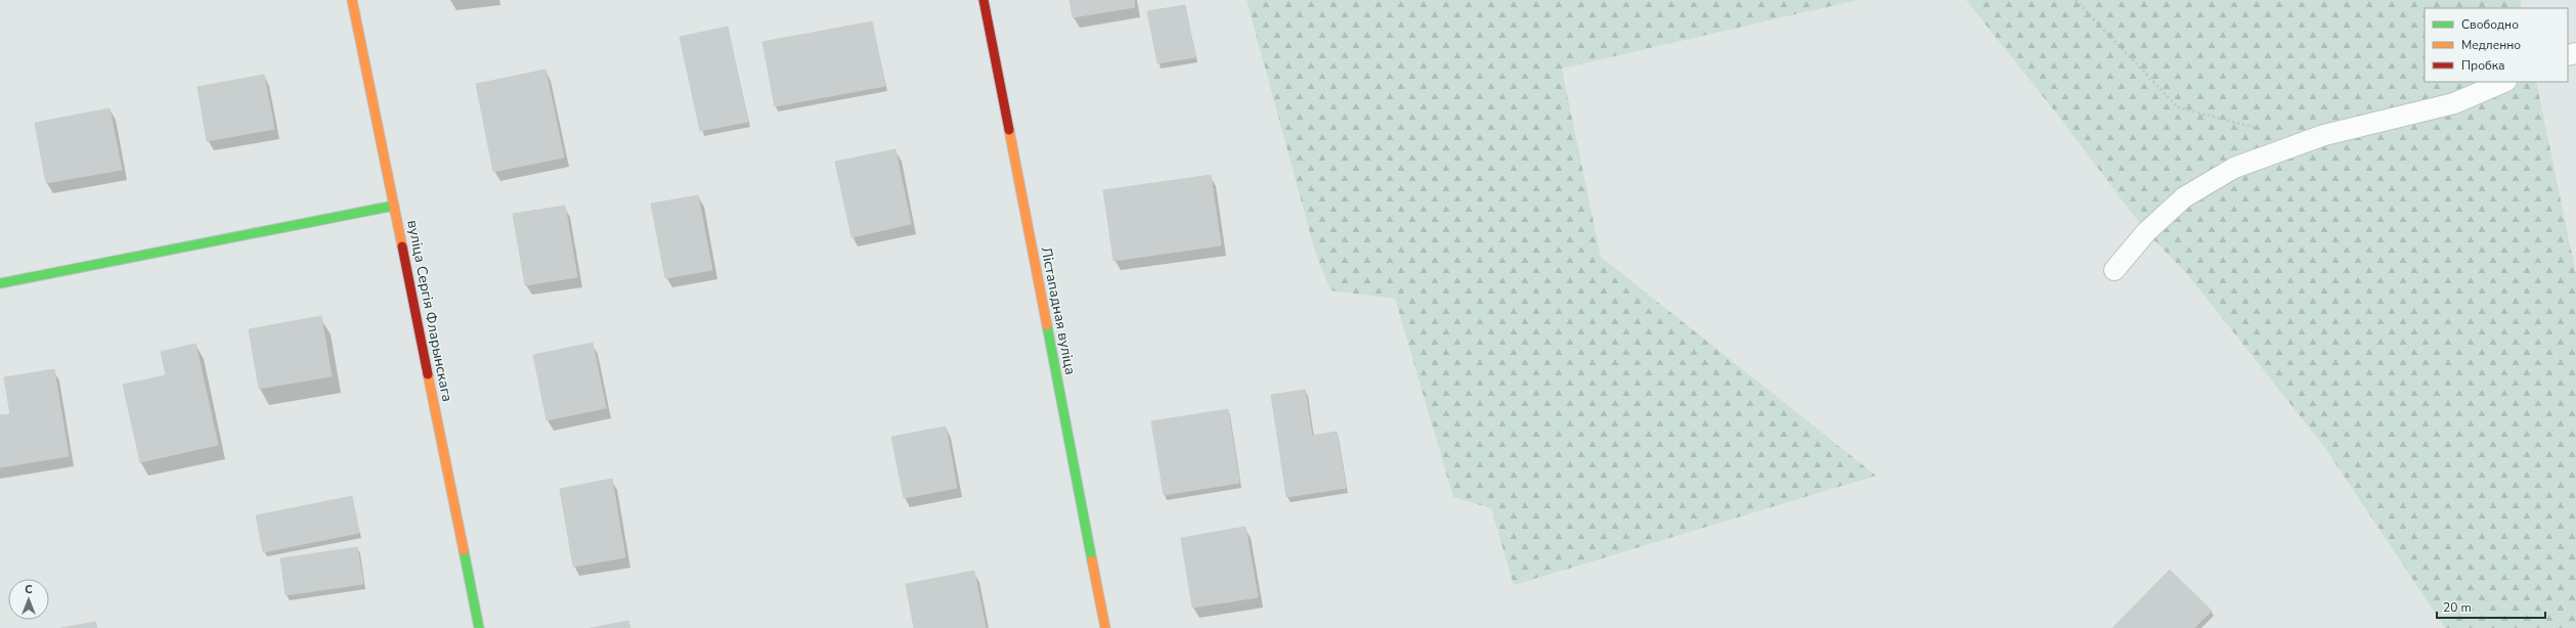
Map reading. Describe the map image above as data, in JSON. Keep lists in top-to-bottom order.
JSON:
{
  "streets": {
    "street": ["вуліца Сергія Фларынскага", "Лістападная вуліца"]
  },
  "legend": ["Свободно", "Медленно", "Пробка"],
  "scale_bar": "20 m",
  "north": "top"
}
